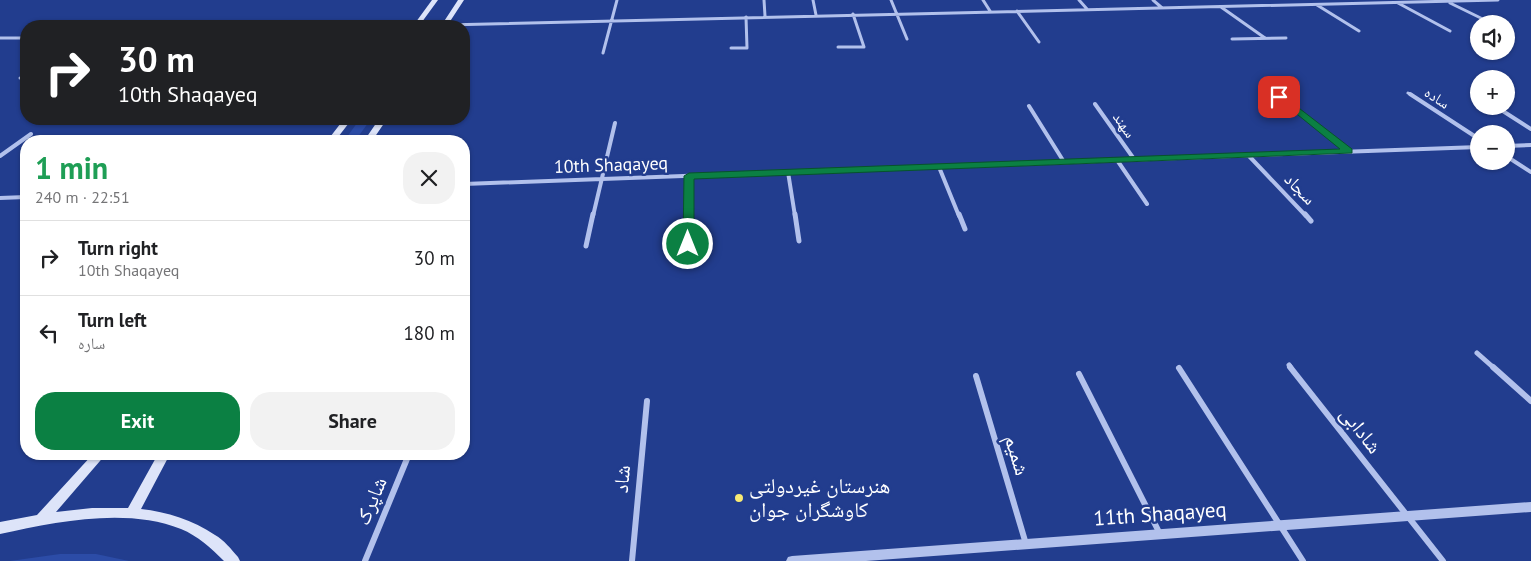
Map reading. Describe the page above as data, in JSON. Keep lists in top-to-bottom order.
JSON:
{
  "streets": {
    "street": [
      "ساده",
      "سهند",
      "10th Shaqayeq",
      "سجاد",
      "شادابی",
      "شمیم",
      "شاد",
      "شاپرک",
      "11th Shaqayeq"
    ]
  },
  "crossings": [
    ["سهند", "10th Shaqayeq"],
    ["10th Shaqayeq", "سجاد"],
    ["شادابی", "11th Shaqayeq"],
    ["شمیم", "11th Shaqayeq"]
  ],
  "places": ["هنرستان غیردولتی کاوشگران جوان"],
  "page": {
    "map_buttons": ["+", "−"],
    "turn": ["30 m", "10th Shaqayeq"],
    "heading": ["1 min", "240 m · 22:51"],
    "list": [
      {
        "name": "Turn right",
        "note": "10th Shaqayeq",
        "value": "30 m"
      },
      {
        "name": "Turn left",
        "note": "ساره",
        "value": "180 m"
      }
    ],
    "buttons": ["Exit", "Share"]
  }
}
